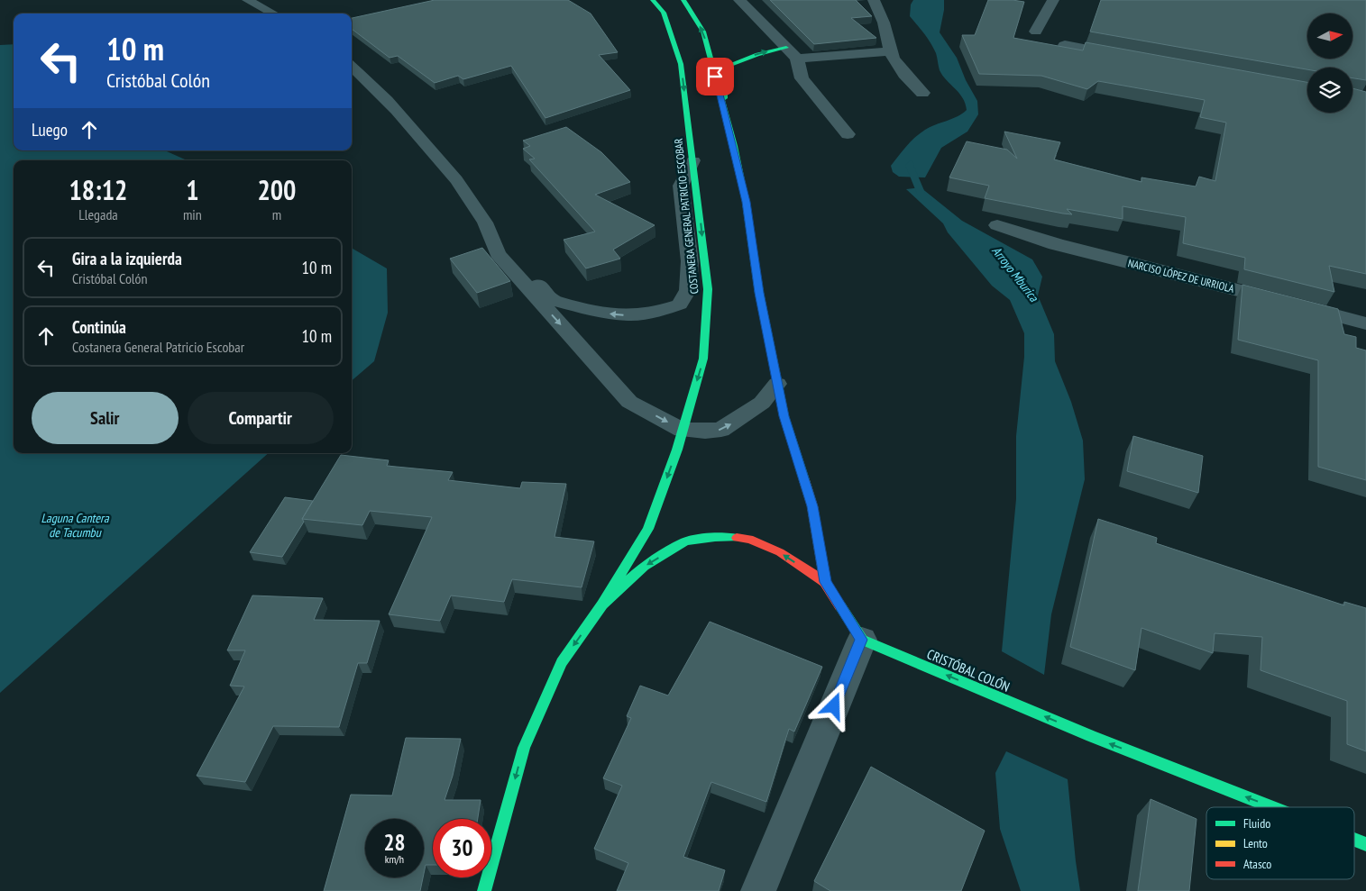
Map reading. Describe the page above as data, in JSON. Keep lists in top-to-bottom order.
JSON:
{
  "streets": {
    "main road": ["COSTANERA GENERAL PATRICIO ESCOBAR", "CRISTÓBAL COLÓN"],
    "street": ["NARCISO LÓPEZ DE URRIOLA"]
  },
  "one_way": ["CRISTÓBAL COLÓN"],
  "water": ["Arroyo Mburica", "Laguna Cantera de Tacumbu"],
  "legend": ["Fluido", "Lento", "Atasco"],
  "north": "right",
  "page": {
    "turn": ["10 m", "Cristóbal Colón"],
    "then": "Luego",
    "eta": [
      "18:12",
      "Llegada",
      "1",
      "min",
      "200",
      "m"
    ],
    "list": [
      {
        "name": "Gira a la izquierda",
        "note": "Cristóbal Colón",
        "value": "10 m"
      },
      {
        "name": "Continúa",
        "note": "Costanera General Patricio Escobar",
        "value": "10 m"
      }
    ],
    "buttons": ["Salir", "Compartir"],
    "speed": "28 km/h",
    "limit": "30"
  }
}
